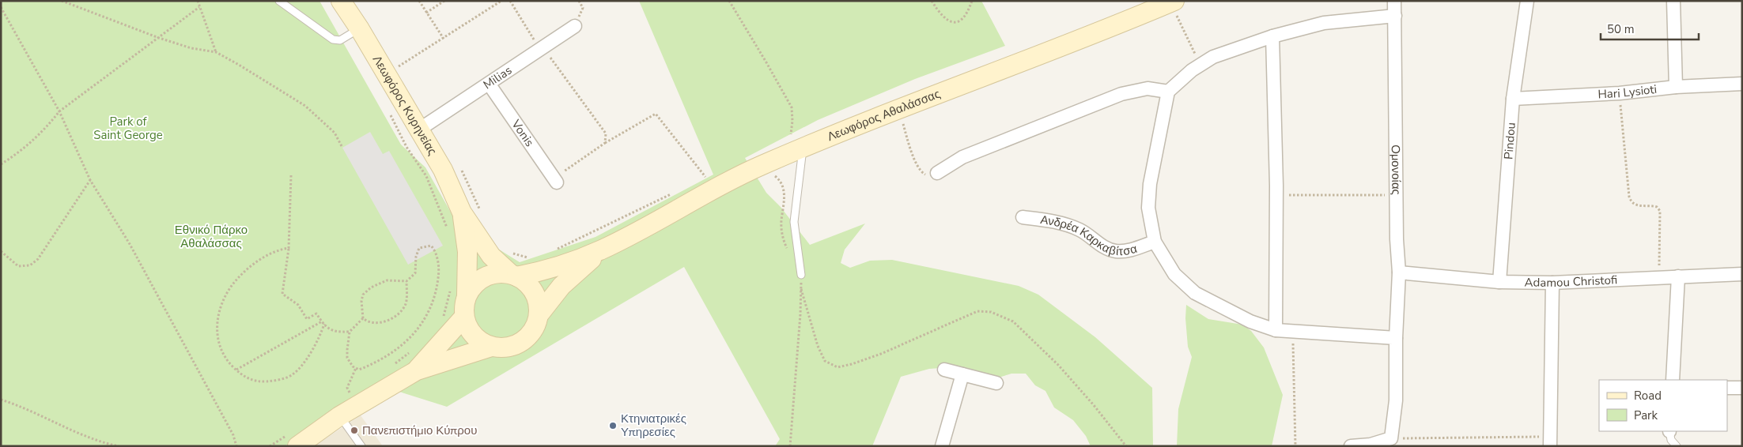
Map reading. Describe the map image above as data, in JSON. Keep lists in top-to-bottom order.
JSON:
{
  "streets": {
    "main road": ["Λεωφόρος Κυρηνείας", "Λεωφόρος Αθαλάσσας"],
    "street": [
      "Milias",
      "Hari Lysioti",
      "Vonis",
      "Pindou",
      "Ομονοίας",
      "Ανδρέα Καρκαβίτσα",
      "Adamou Christofi"
    ]
  },
  "crossings": [
    ["Milias", "Λεωφόρος Κυρηνείας"],
    ["Milias", "Vonis"],
    ["Hari Lysioti", "Pindou"],
    ["Λεωφόρος Κυρηνείας", "Λεωφόρος Αθαλάσσας"],
    ["Pindou", "Adamou Christofi"],
    ["Ομονοίας", "Adamou Christofi"]
  ],
  "parks": ["Park of Saint George", "Εθνικό Πάρκο Αθαλάσσας"],
  "places": ["Κτηνιατρικές Υπηρεσίες", "Πανεπιστήμιο Κύπρου"],
  "legend": ["Road", "Park"],
  "scale_bar": "50 m"
}
